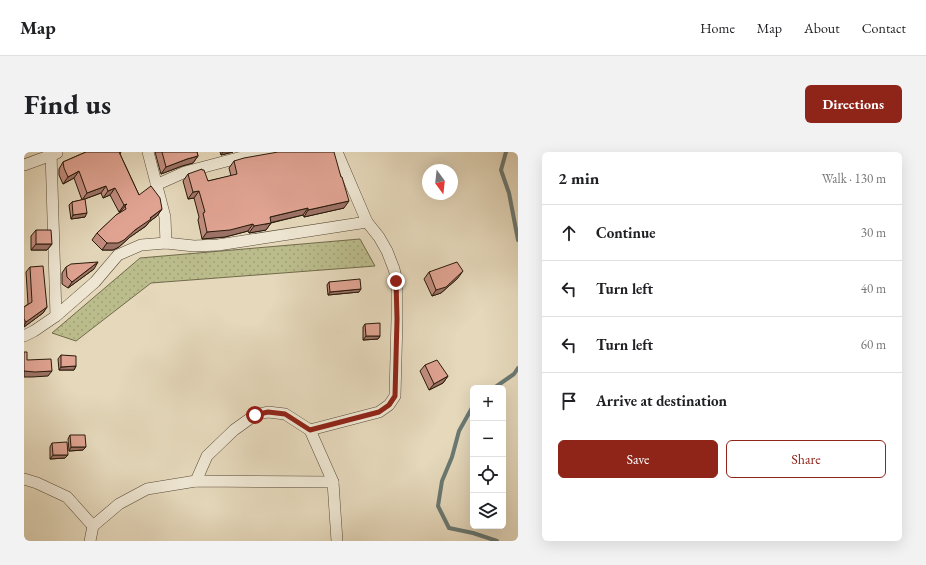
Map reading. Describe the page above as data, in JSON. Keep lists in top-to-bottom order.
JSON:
{
  "north": "bottom",
  "page": {
    "header": "Map",
    "nav": [
      "Home",
      "Map",
      "About",
      "Contact"
    ],
    "buttons": [
      "Directions",
      ["Save", "Share"]
    ],
    "title": "Find us",
    "heading": ["2 min", "Walk · 130 m"],
    "list": [
      ["Continue", "30 m"],
      ["Turn left", "40 m"],
      ["Turn left", "60 m"],
      "Arrive at destination"
    ],
    "map_buttons": ["+", "−"]
  }
}
